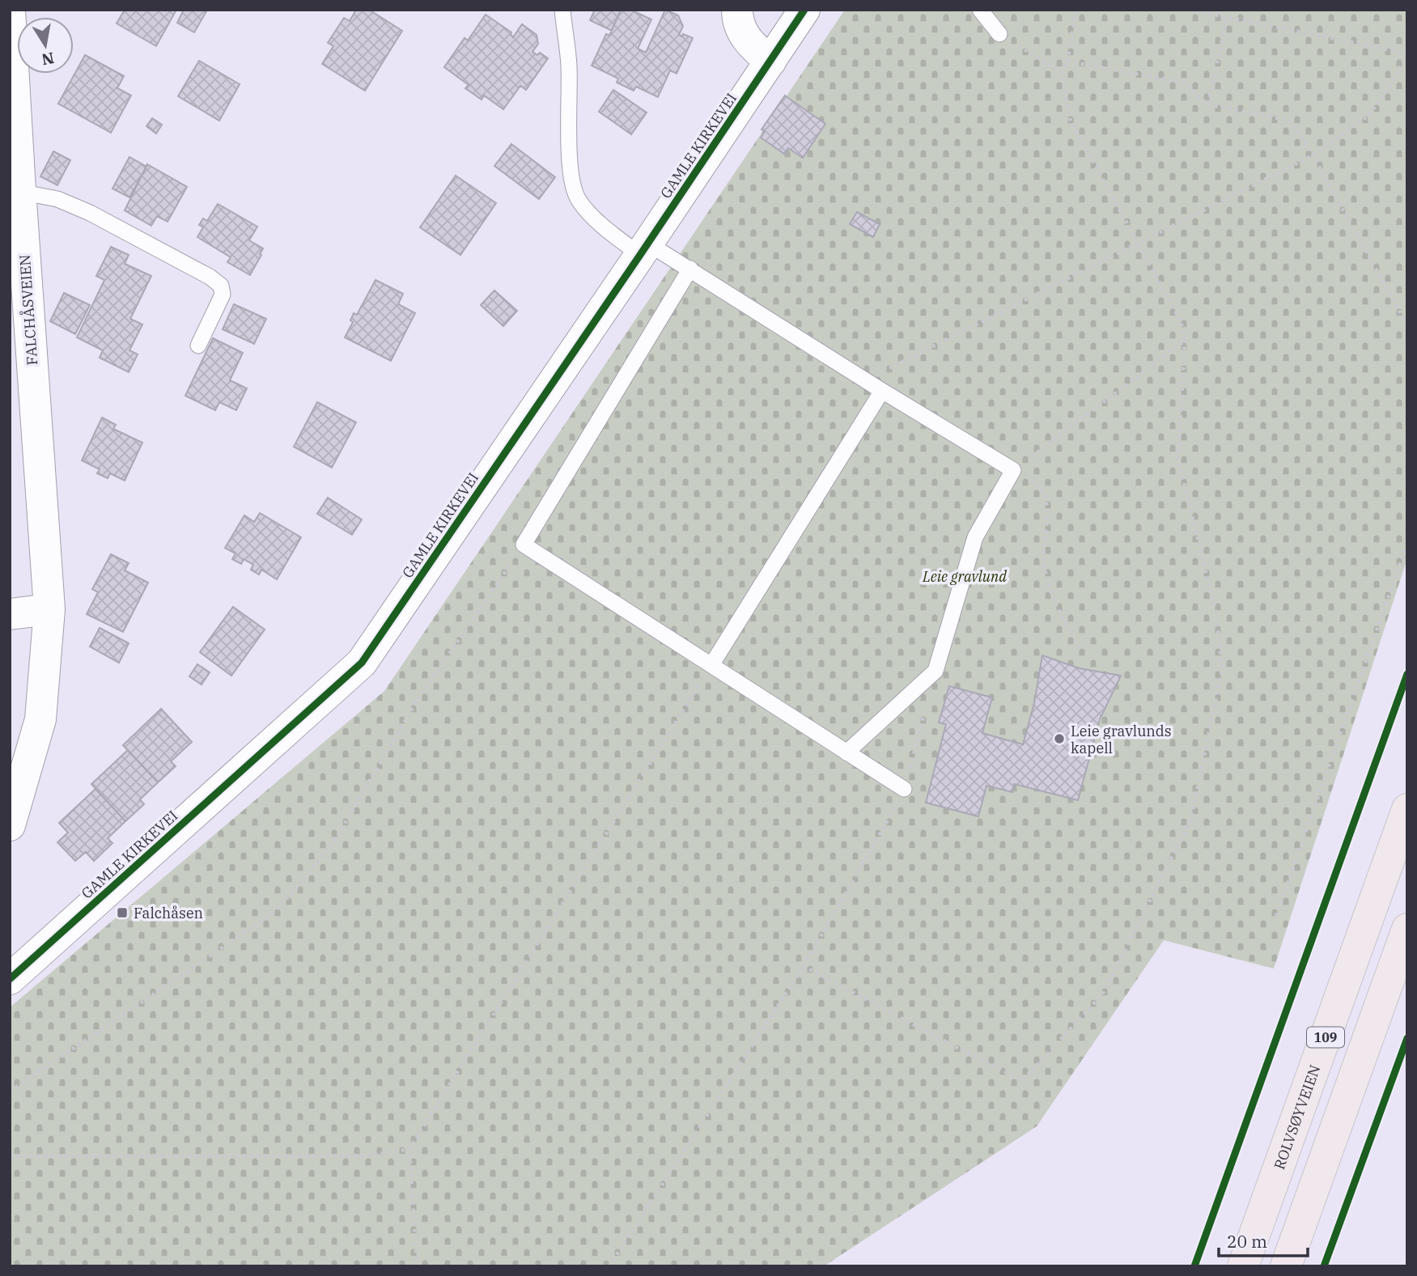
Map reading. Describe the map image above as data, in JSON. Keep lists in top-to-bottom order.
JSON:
{
  "streets": {
    "main road": ["109", "ROLVSØYVEIEN"],
    "street": ["GAMLE KIRKEVEI", "FALCHÅSVEIEN"]
  },
  "parks": ["Leie gravlund"],
  "places": {
    "other": ["Leie gravlunds kapell"],
    "transit": ["Falchåsen"]
  },
  "scale_bar": "20 m",
  "north": "bottom"
}
